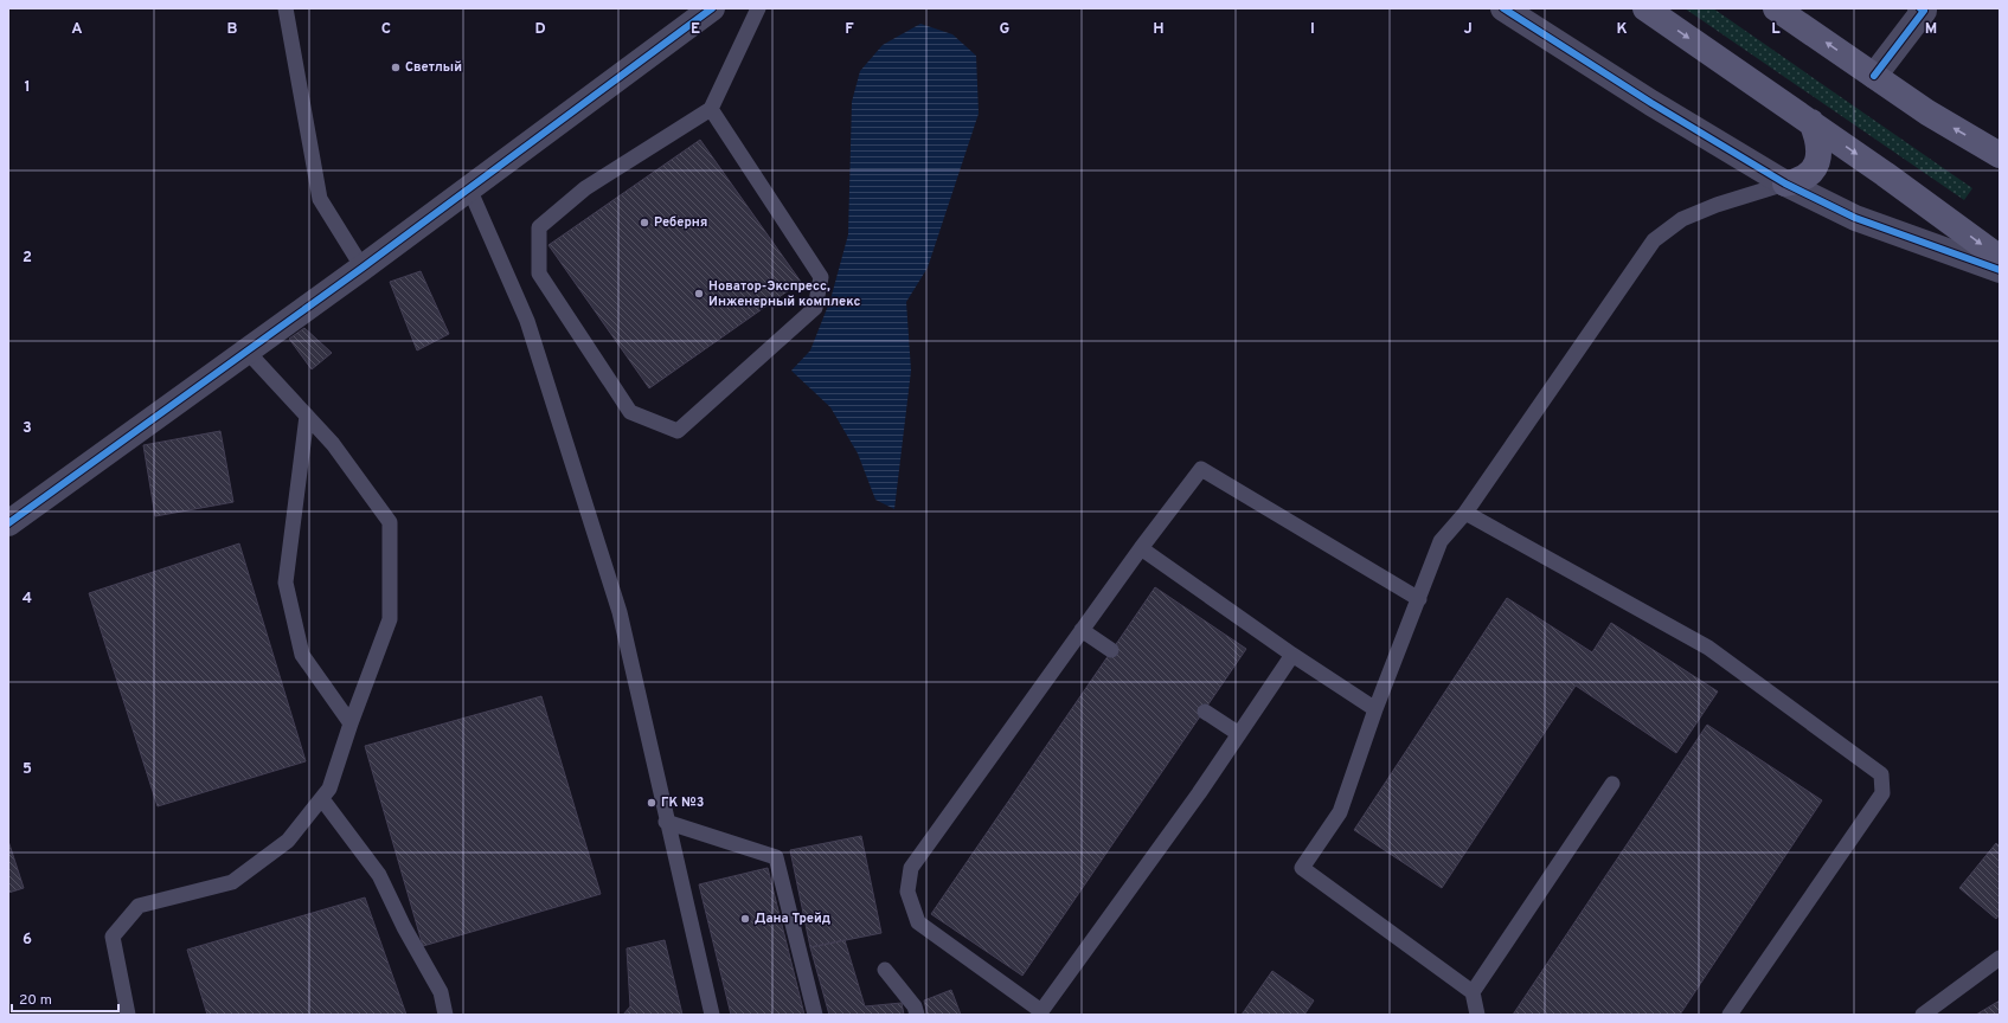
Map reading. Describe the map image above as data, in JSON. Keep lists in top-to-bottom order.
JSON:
{
  "places": [
    "Светлый",
    "Реберня",
    "Новатор-Экспресс, Инженерный комплекс",
    "ГК №3",
    "Дана Трейд"
  ],
  "scale_bar": "20 m",
  "grid": {
    "columns": [
      "A",
      "B",
      "C",
      "D",
      "E",
      "F",
      "G",
      "H",
      "I",
      "J",
      "K",
      "L",
      "M"
    ],
    "rows": [
      "1",
      "2",
      "3",
      "4",
      "5",
      "6"
    ]
  }
}
